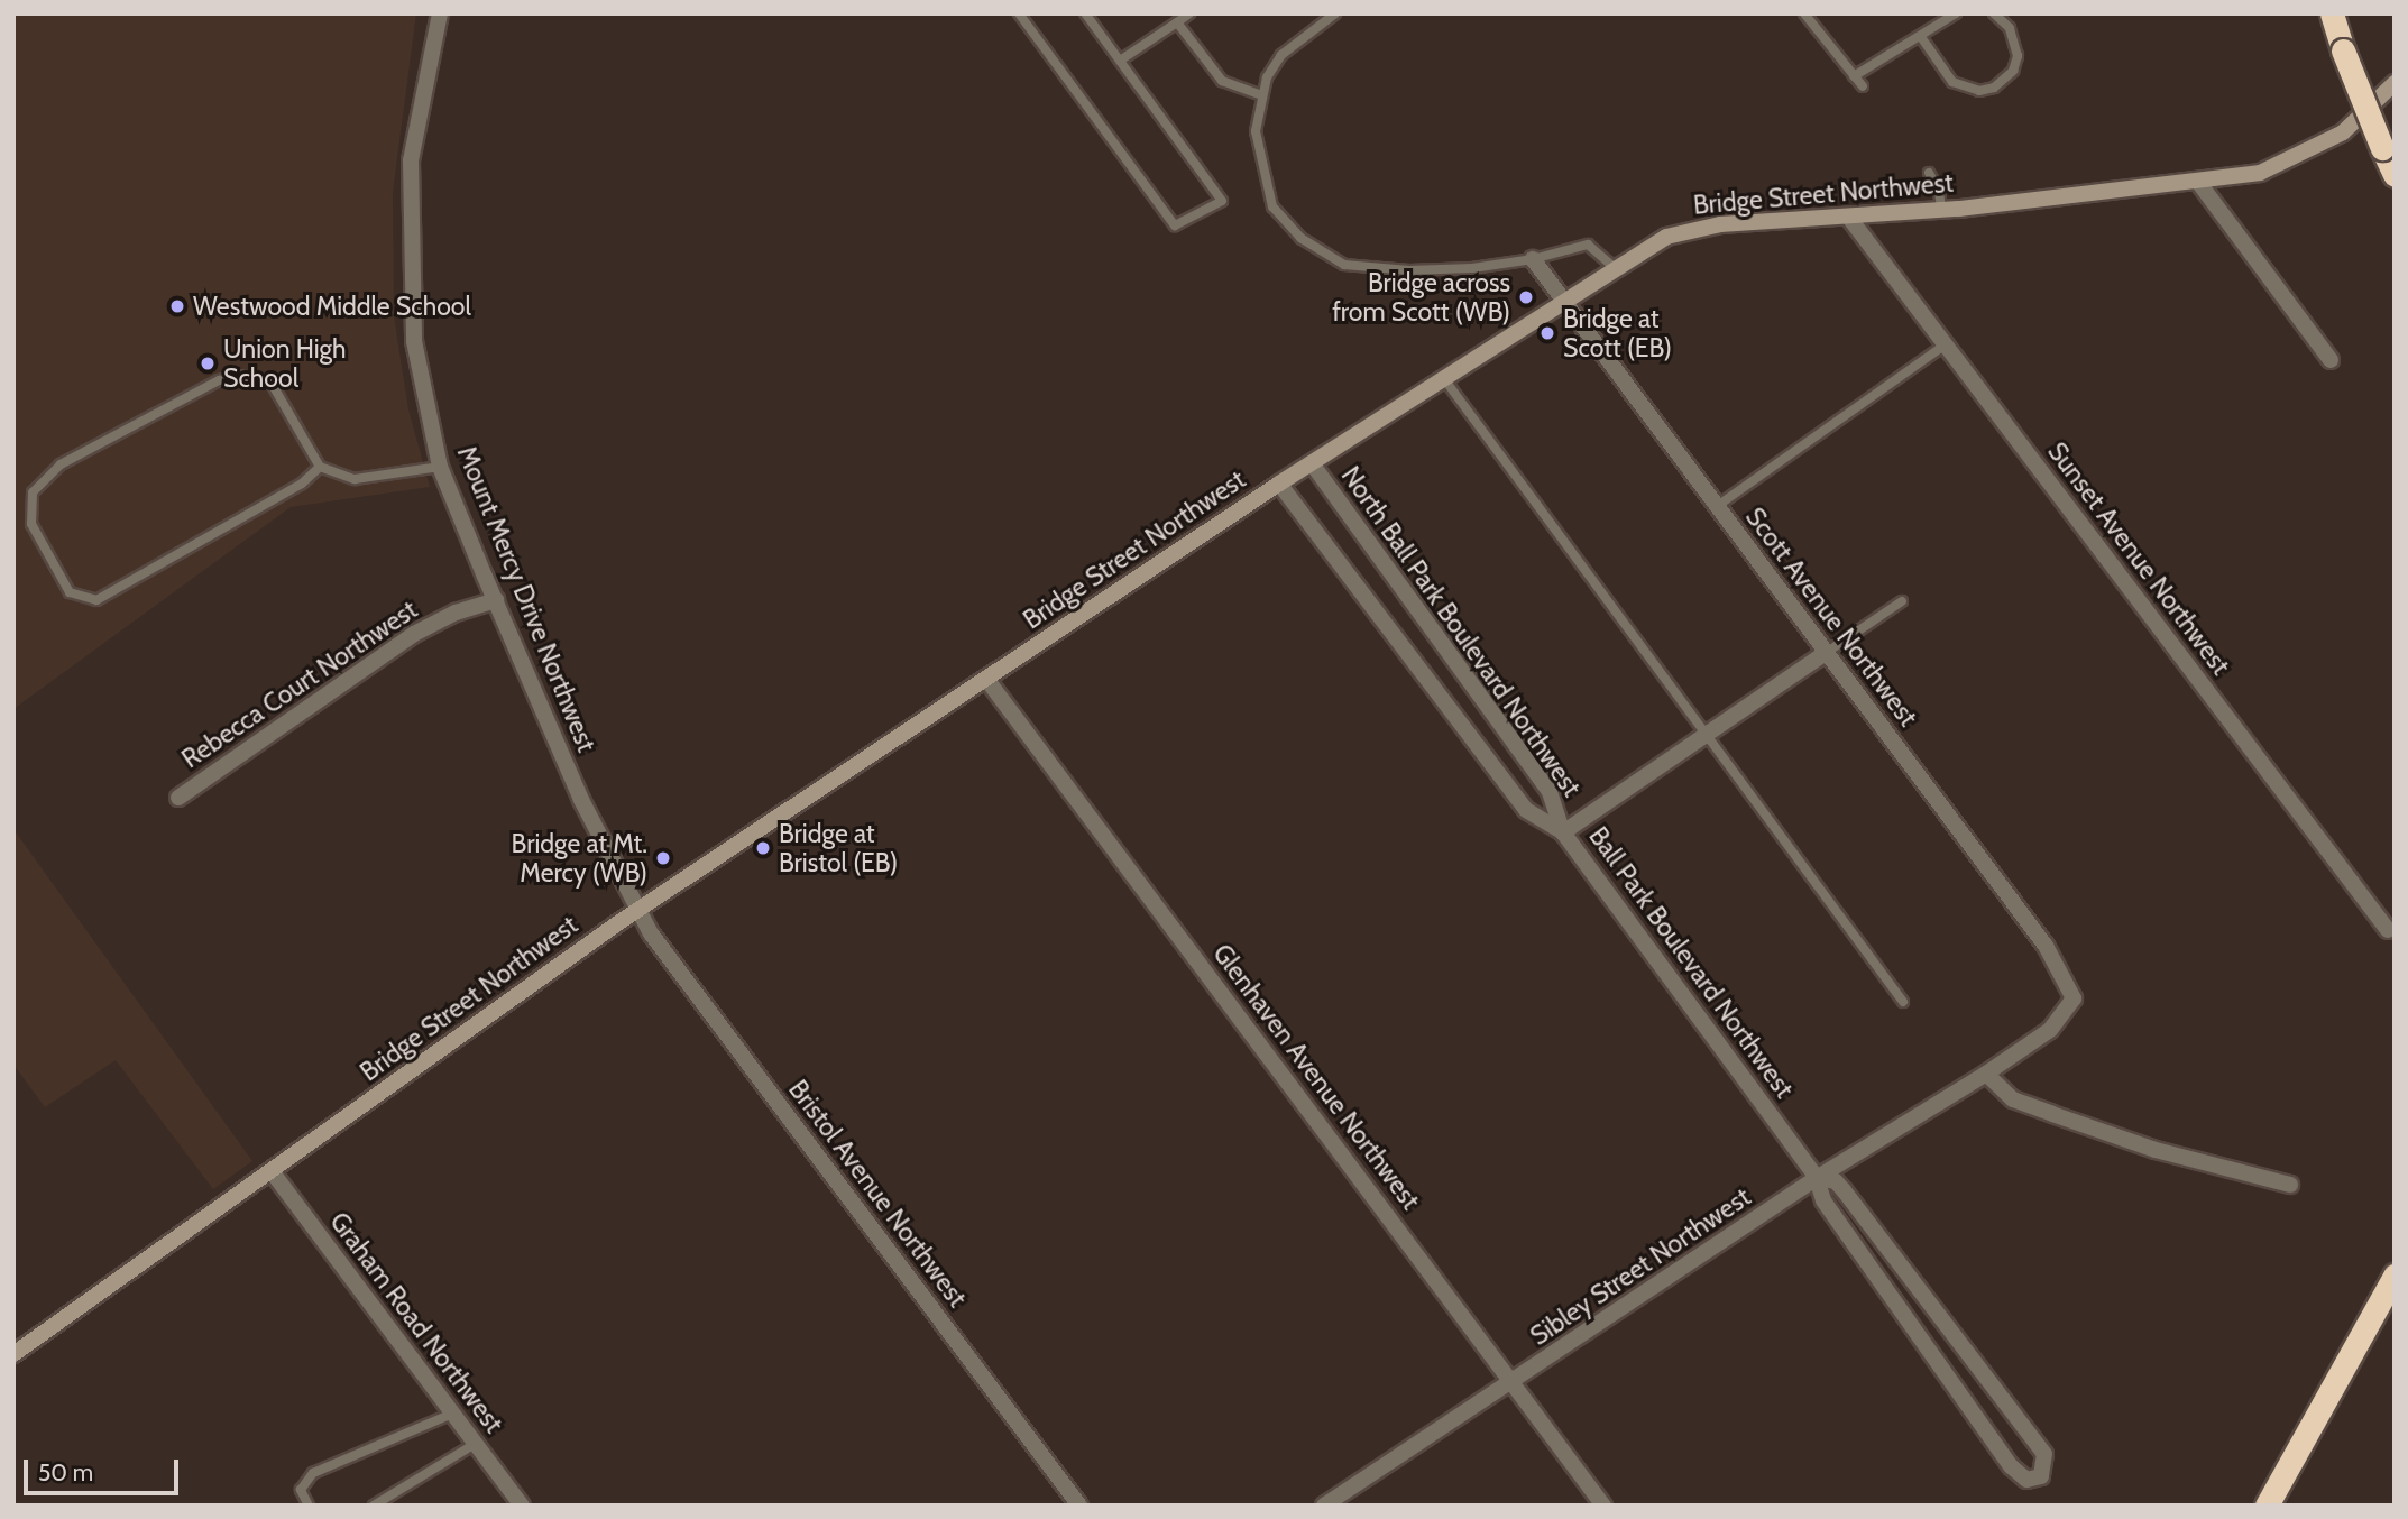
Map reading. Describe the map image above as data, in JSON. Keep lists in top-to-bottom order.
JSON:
{
  "streets": {
    "main road": ["Bridge Street Northwest"],
    "street": [
      "Sunset Avenue Northwest",
      "Mount Mercy Drive Northwest",
      "Scott Avenue Northwest",
      "North Ball Park Boulevard Northwest",
      "Rebecca Court Northwest",
      "Ball Park Boulevard Northwest",
      "Glenhaven Avenue Northwest",
      "Bristol Avenue Northwest",
      "Sibley Street Northwest",
      "Graham Road Northwest"
    ]
  },
  "crossings": [
    ["Bridge Street Northwest", "Sunset Avenue Northwest"],
    ["Bridge Street Northwest", "Mount Mercy Drive Northwest"],
    ["Bridge Street Northwest", "Scott Avenue Northwest"],
    ["Bridge Street Northwest", "North Ball Park Boulevard Northwest"],
    ["Bridge Street Northwest", "Ball Park Boulevard Northwest"],
    ["Bridge Street Northwest", "Glenhaven Avenue Northwest"],
    ["Bridge Street Northwest", "Bristol Avenue Northwest"],
    ["Bridge Street Northwest", "Graham Road Northwest"],
    ["Mount Mercy Drive Northwest", "Rebecca Court Northwest"],
    ["Mount Mercy Drive Northwest", "Bristol Avenue Northwest"],
    ["Scott Avenue Northwest", "Sibley Street Northwest"],
    ["North Ball Park Boulevard Northwest", "Ball Park Boulevard Northwest"],
    ["Ball Park Boulevard Northwest", "Sibley Street Northwest"],
    ["Glenhaven Avenue Northwest", "Sibley Street Northwest"]
  ],
  "places": [
    "Bridge across from Scott (WB)",
    "Westwood Middle School",
    "Bridge at Scott (EB)",
    "Union High School",
    "Bridge at Bristol (EB)",
    "Bridge at Mt. Mercy (WB)"
  ],
  "scale_bar": "50 m"
}
